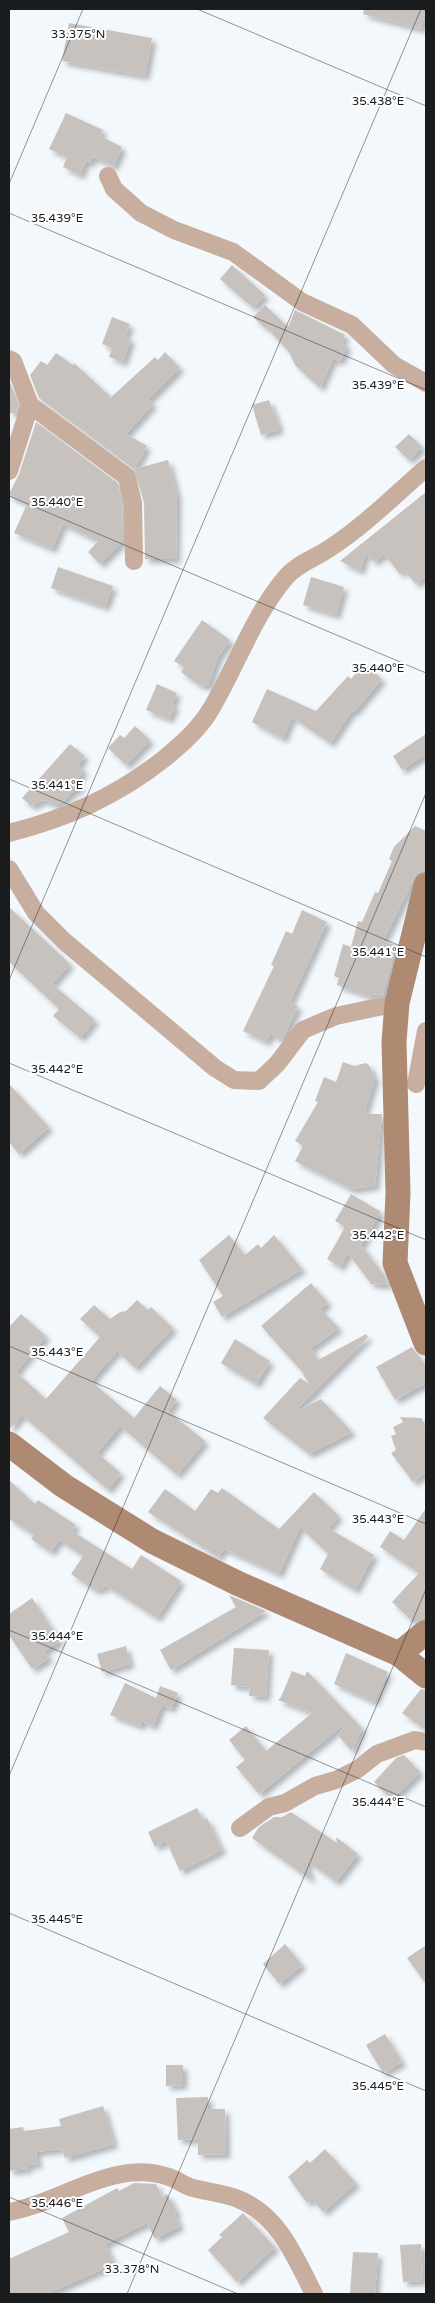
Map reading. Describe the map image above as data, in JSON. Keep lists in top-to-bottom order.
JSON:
{
  "coordinates": [
    "33.375°N",
    "35.438°E",
    "35.439°E",
    "35.440°E",
    "35.441°E",
    "35.442°E",
    "35.443°E",
    "35.444°E",
    "35.445°E",
    "35.446°E",
    "33.378°N"
  ]
}
